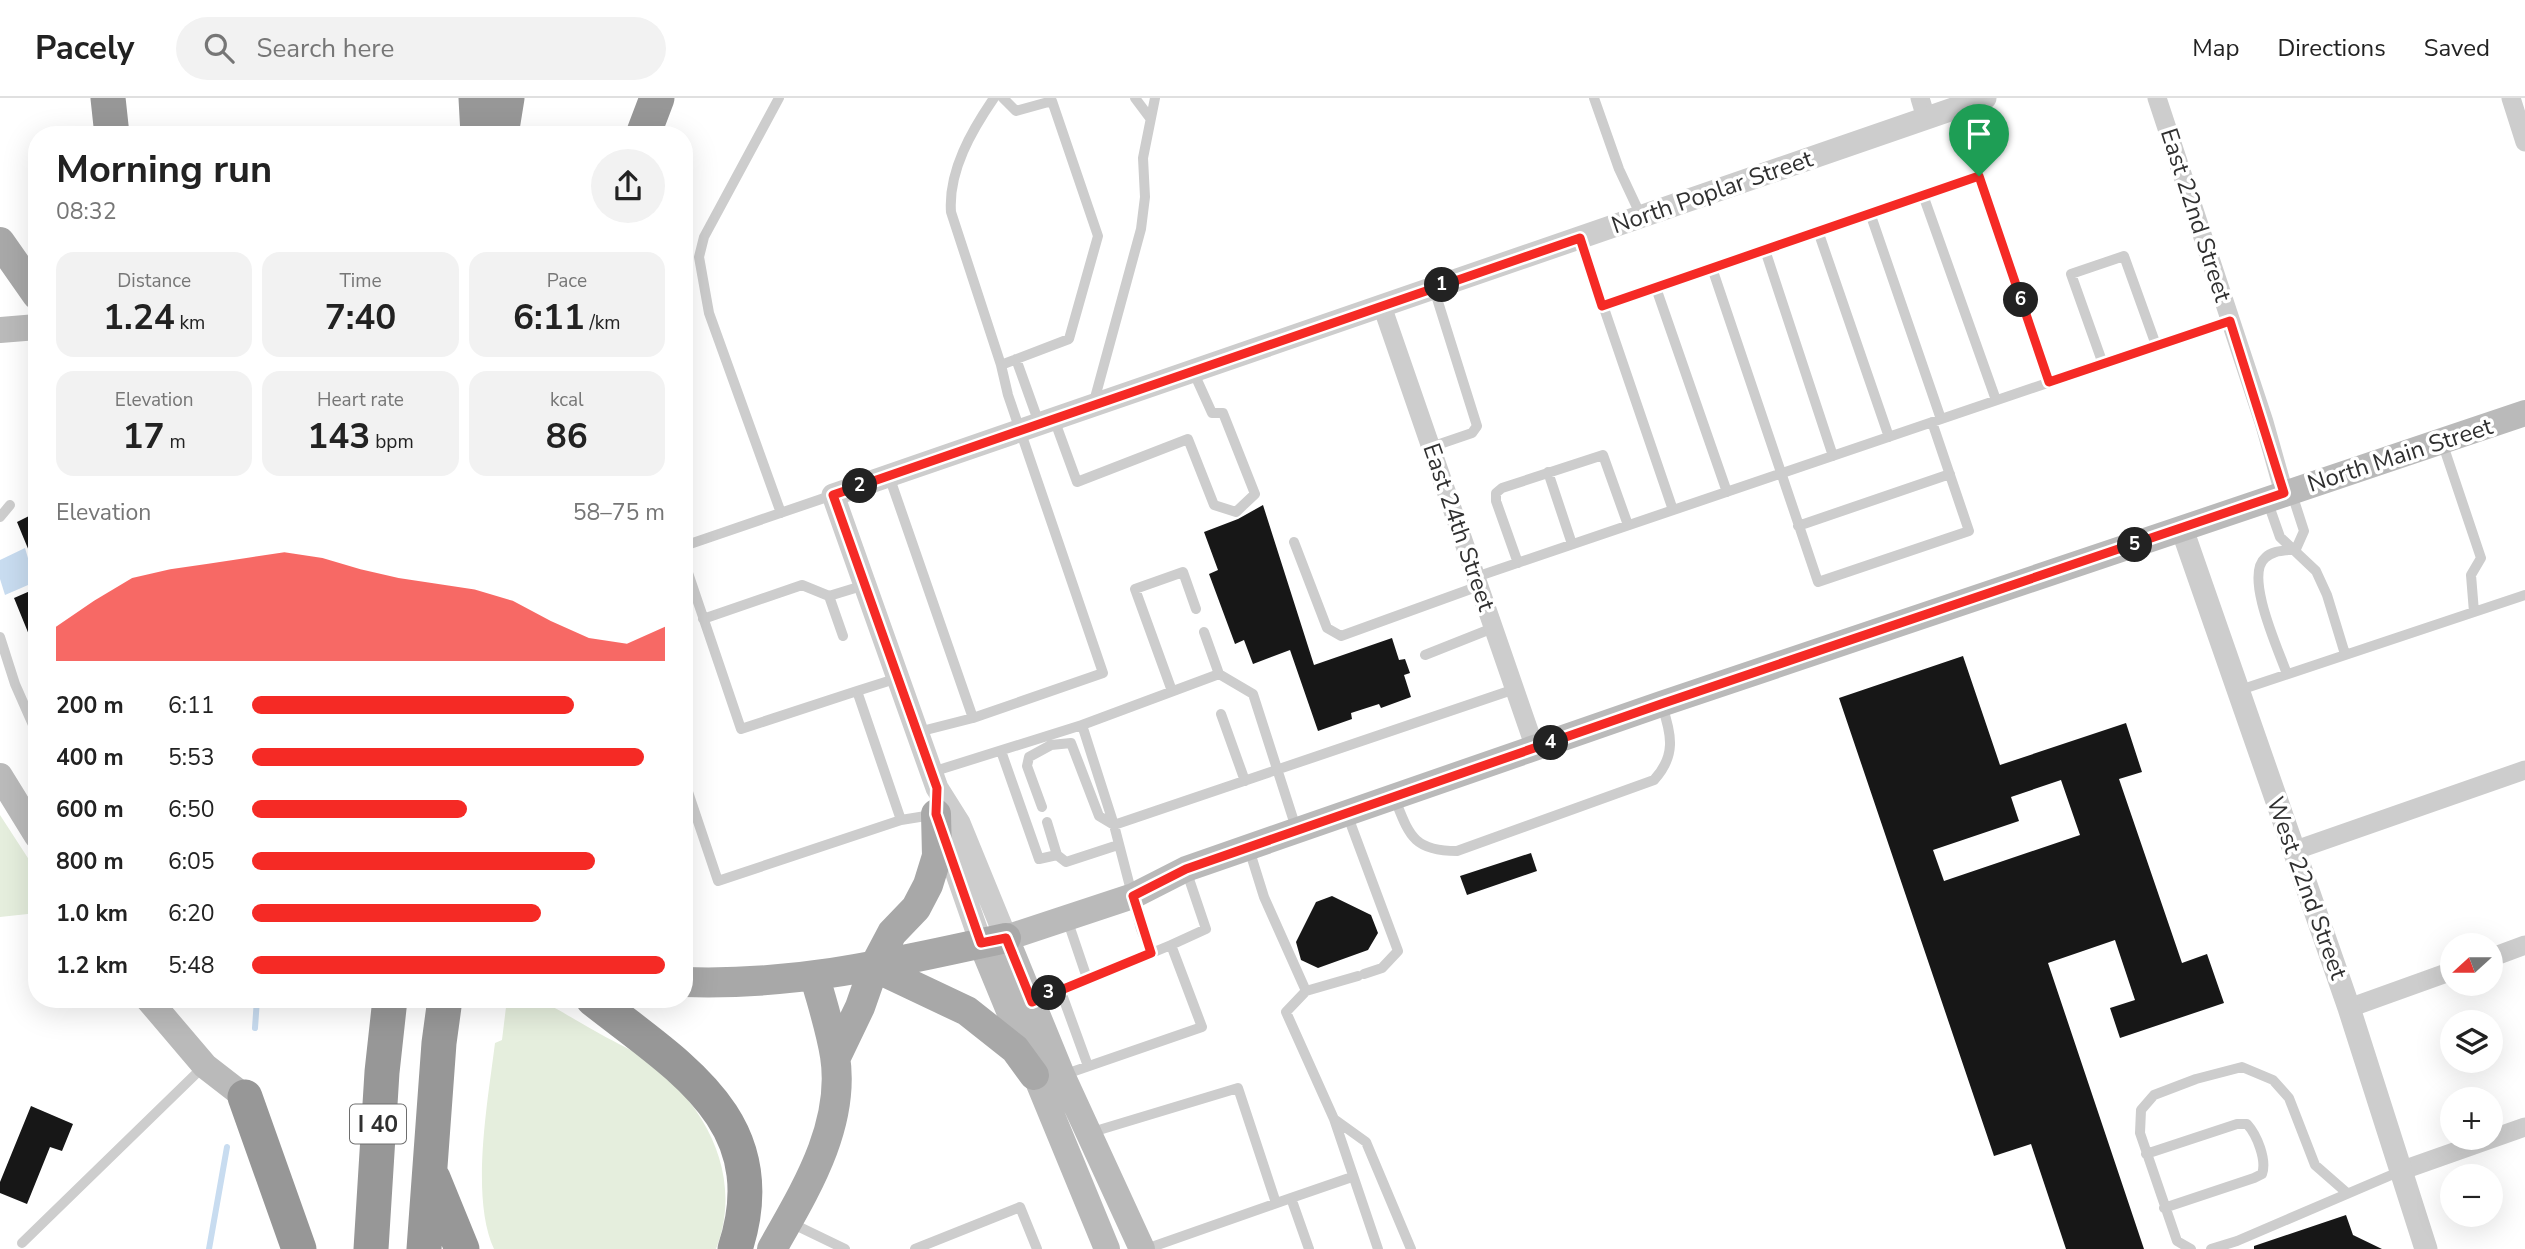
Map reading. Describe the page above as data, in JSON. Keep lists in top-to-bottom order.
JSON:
{
  "streets": {
    "highway": ["I 40"],
    "main road": ["North Main Street"],
    "street": [
      "North Poplar Street",
      "East 22nd Street",
      "East 24th Street",
      "West 22nd Street"
    ]
  },
  "crossings": [
    ["North Poplar Street", "East 24th Street"],
    ["East 22nd Street", "North Main Street"],
    ["North Main Street", "East 24th Street"],
    ["North Main Street", "West 22nd Street"]
  ],
  "north": "left",
  "page": {
    "header": "Pacely",
    "search": "Search here",
    "nav": ["Map", "Directions", "Saved"],
    "heading": ["Morning run", "08:32"],
    "stats": [
      ["Distance", "1.24 km"],
      ["Time", "7:40"],
      ["Pace", "6:11 /km"],
      ["Elevation", "17 m"],
      ["Heart rate", "143 bpm"],
      ["kcal", "86"]
    ],
    "pins": [
      "1",
      "6",
      "2",
      "5",
      "4",
      "3"
    ],
    "chart": ["Elevation", "58–75 m"],
    "list": [
      {
        "name": "200 m",
        "note": "6:11"
      },
      {
        "name": "400 m",
        "note": "5:53"
      },
      {
        "name": "600 m",
        "note": "6:50"
      },
      {
        "name": "800 m",
        "note": "6:05"
      },
      {
        "name": "1.0 km",
        "note": "6:20"
      },
      {
        "name": "1.2 km",
        "note": "5:48"
      }
    ],
    "map_buttons": ["+", "−"]
  }
}
